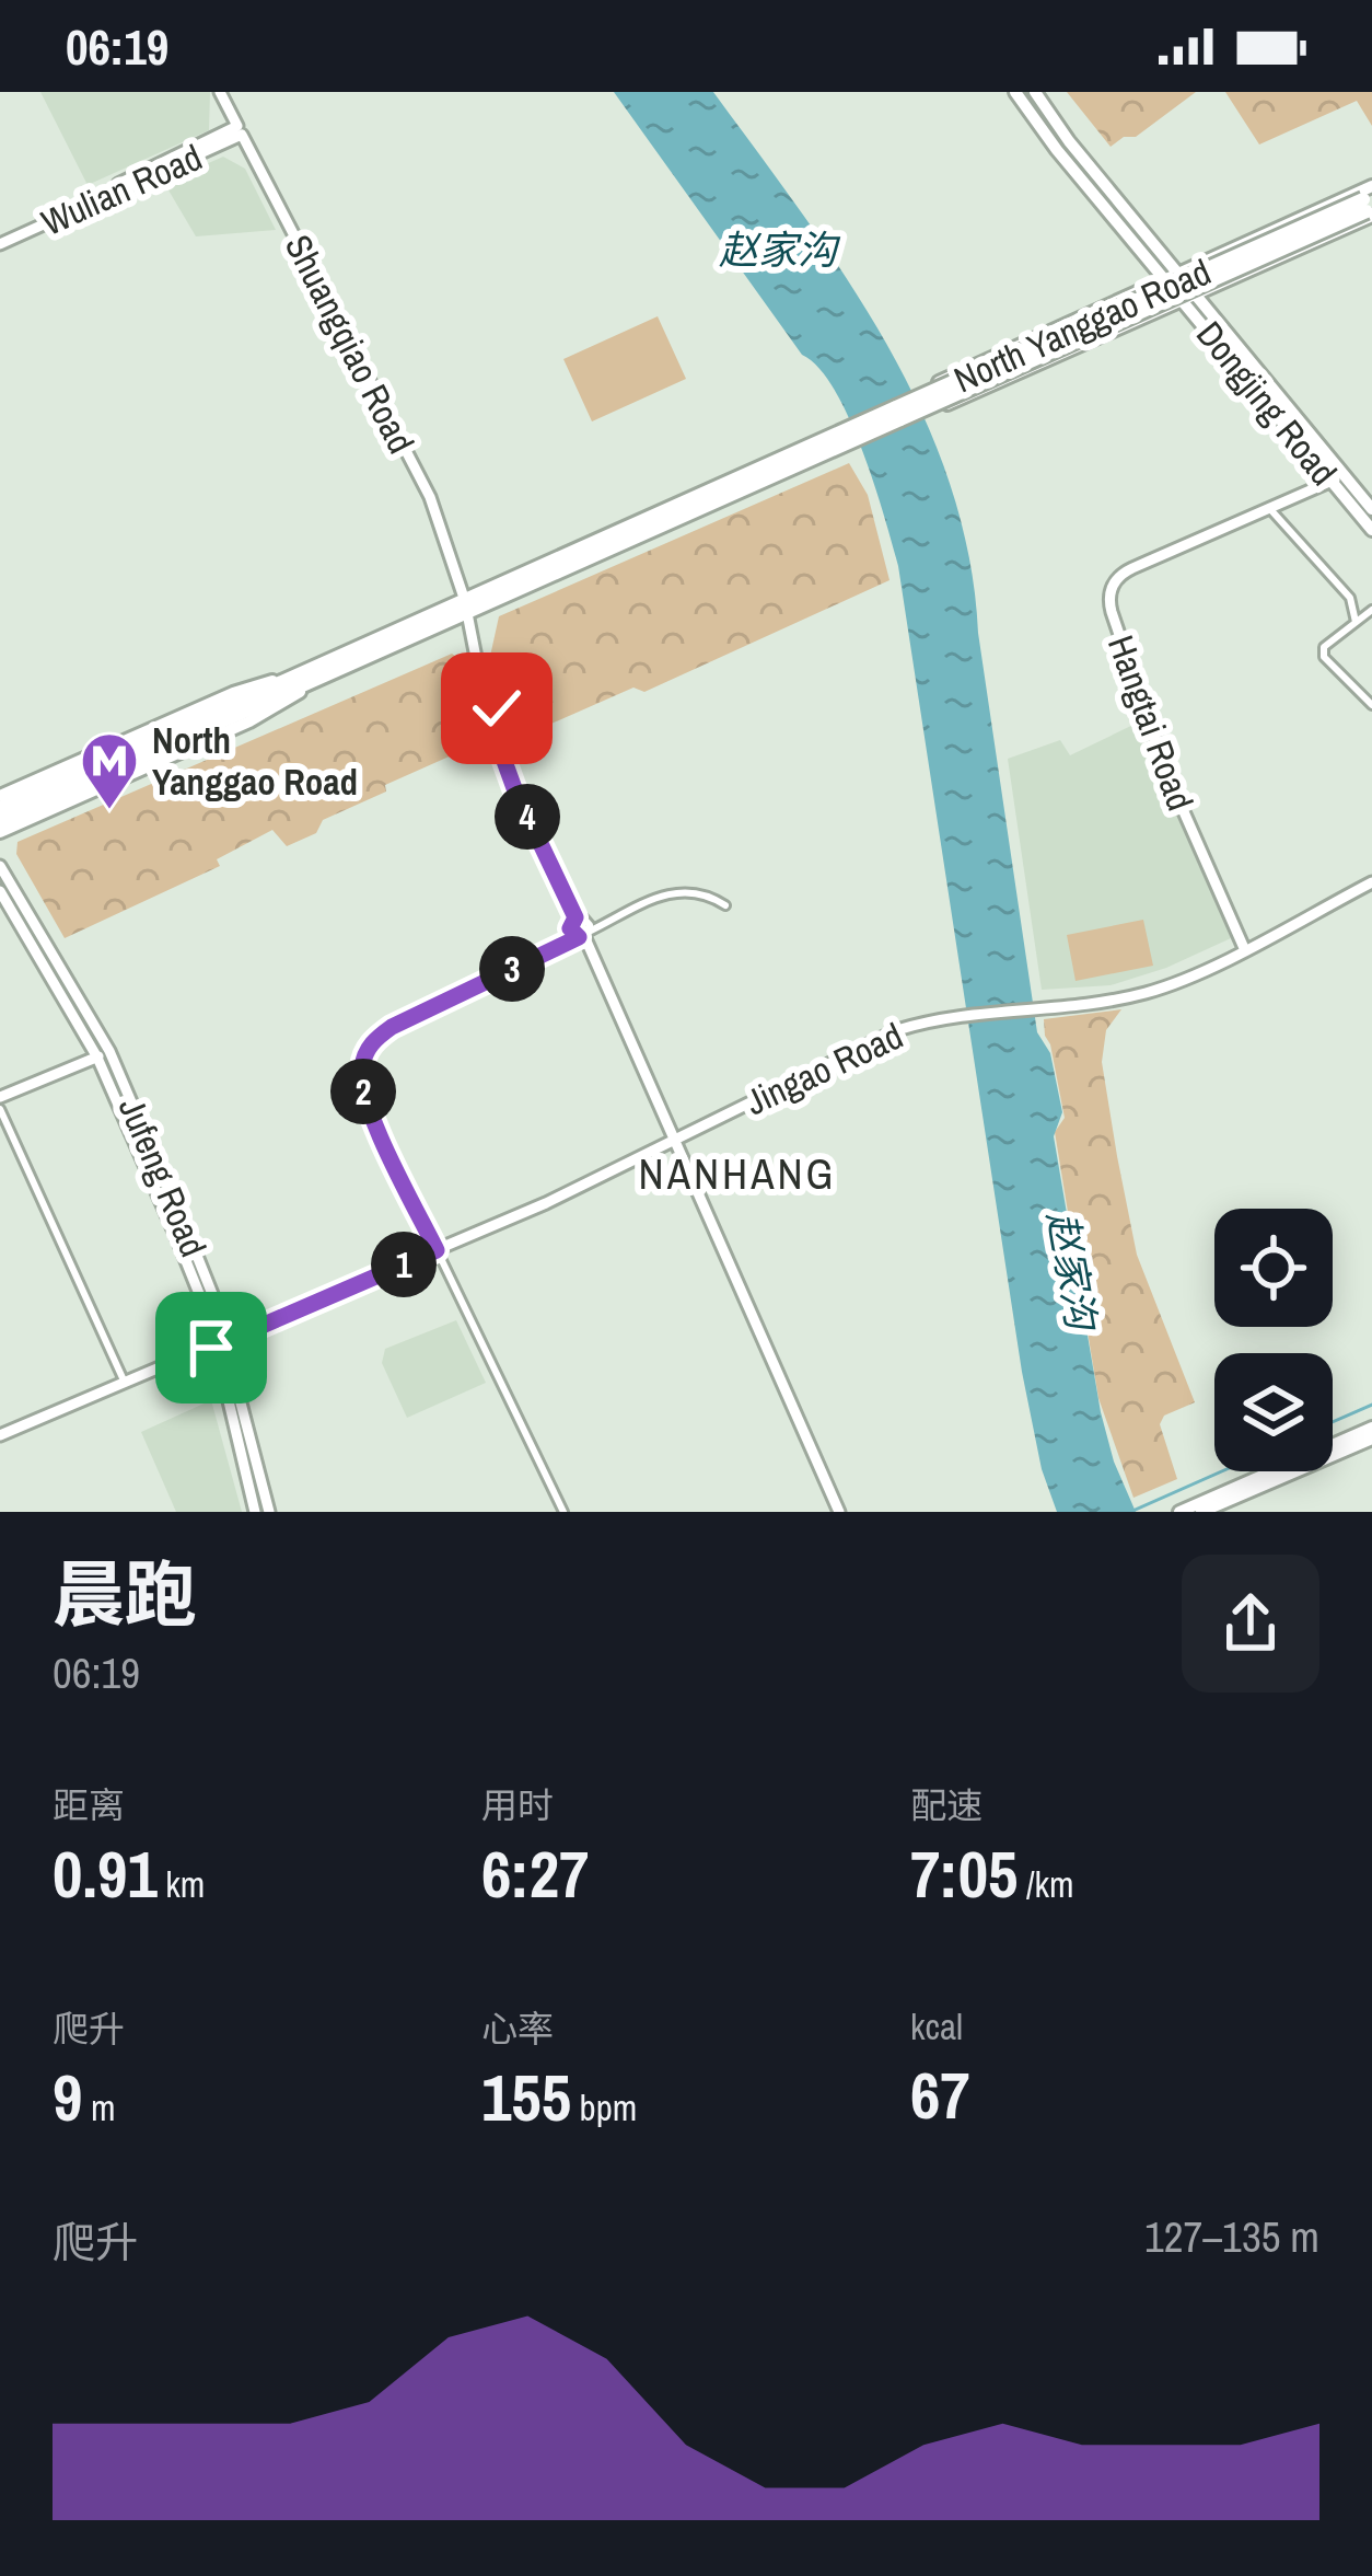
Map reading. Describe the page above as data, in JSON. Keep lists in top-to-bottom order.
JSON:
{
  "streets": {
    "highway": ["North Yanggao Road"],
    "main road": [
      "Wulian Road",
      "Shuangqiao Road",
      "Dongjing Road",
      "Hangtai Road",
      "Jingao Road",
      "Jufeng Road"
    ]
  },
  "crossings": [
    ["Wulian Road", "Shuangqiao Road"],
    ["North Yanggao Road", "Shuangqiao Road"],
    ["Dongjing Road", "Hangtai Road"],
    ["Hangtai Road", "Jingao Road"],
    ["Jingao Road", "Jufeng Road"]
  ],
  "districts": ["NANHANG"],
  "water": ["赵家沟"],
  "places": {
    "metro station": ["North Yanggao Road"]
  },
  "page": {
    "status": "06:19",
    "pins": [
      "4",
      "3",
      "2",
      "1"
    ],
    "heading": ["晨跑", "06:19"],
    "stats": [
      ["距离", "0.91 km"],
      ["用时", "6:27"],
      ["配速", "7:05 /km"],
      ["爬升", "9 m"],
      ["心率", "155 bpm"],
      ["kcal", "67"]
    ],
    "chart": ["爬升", "127–135 m"]
  }
}
